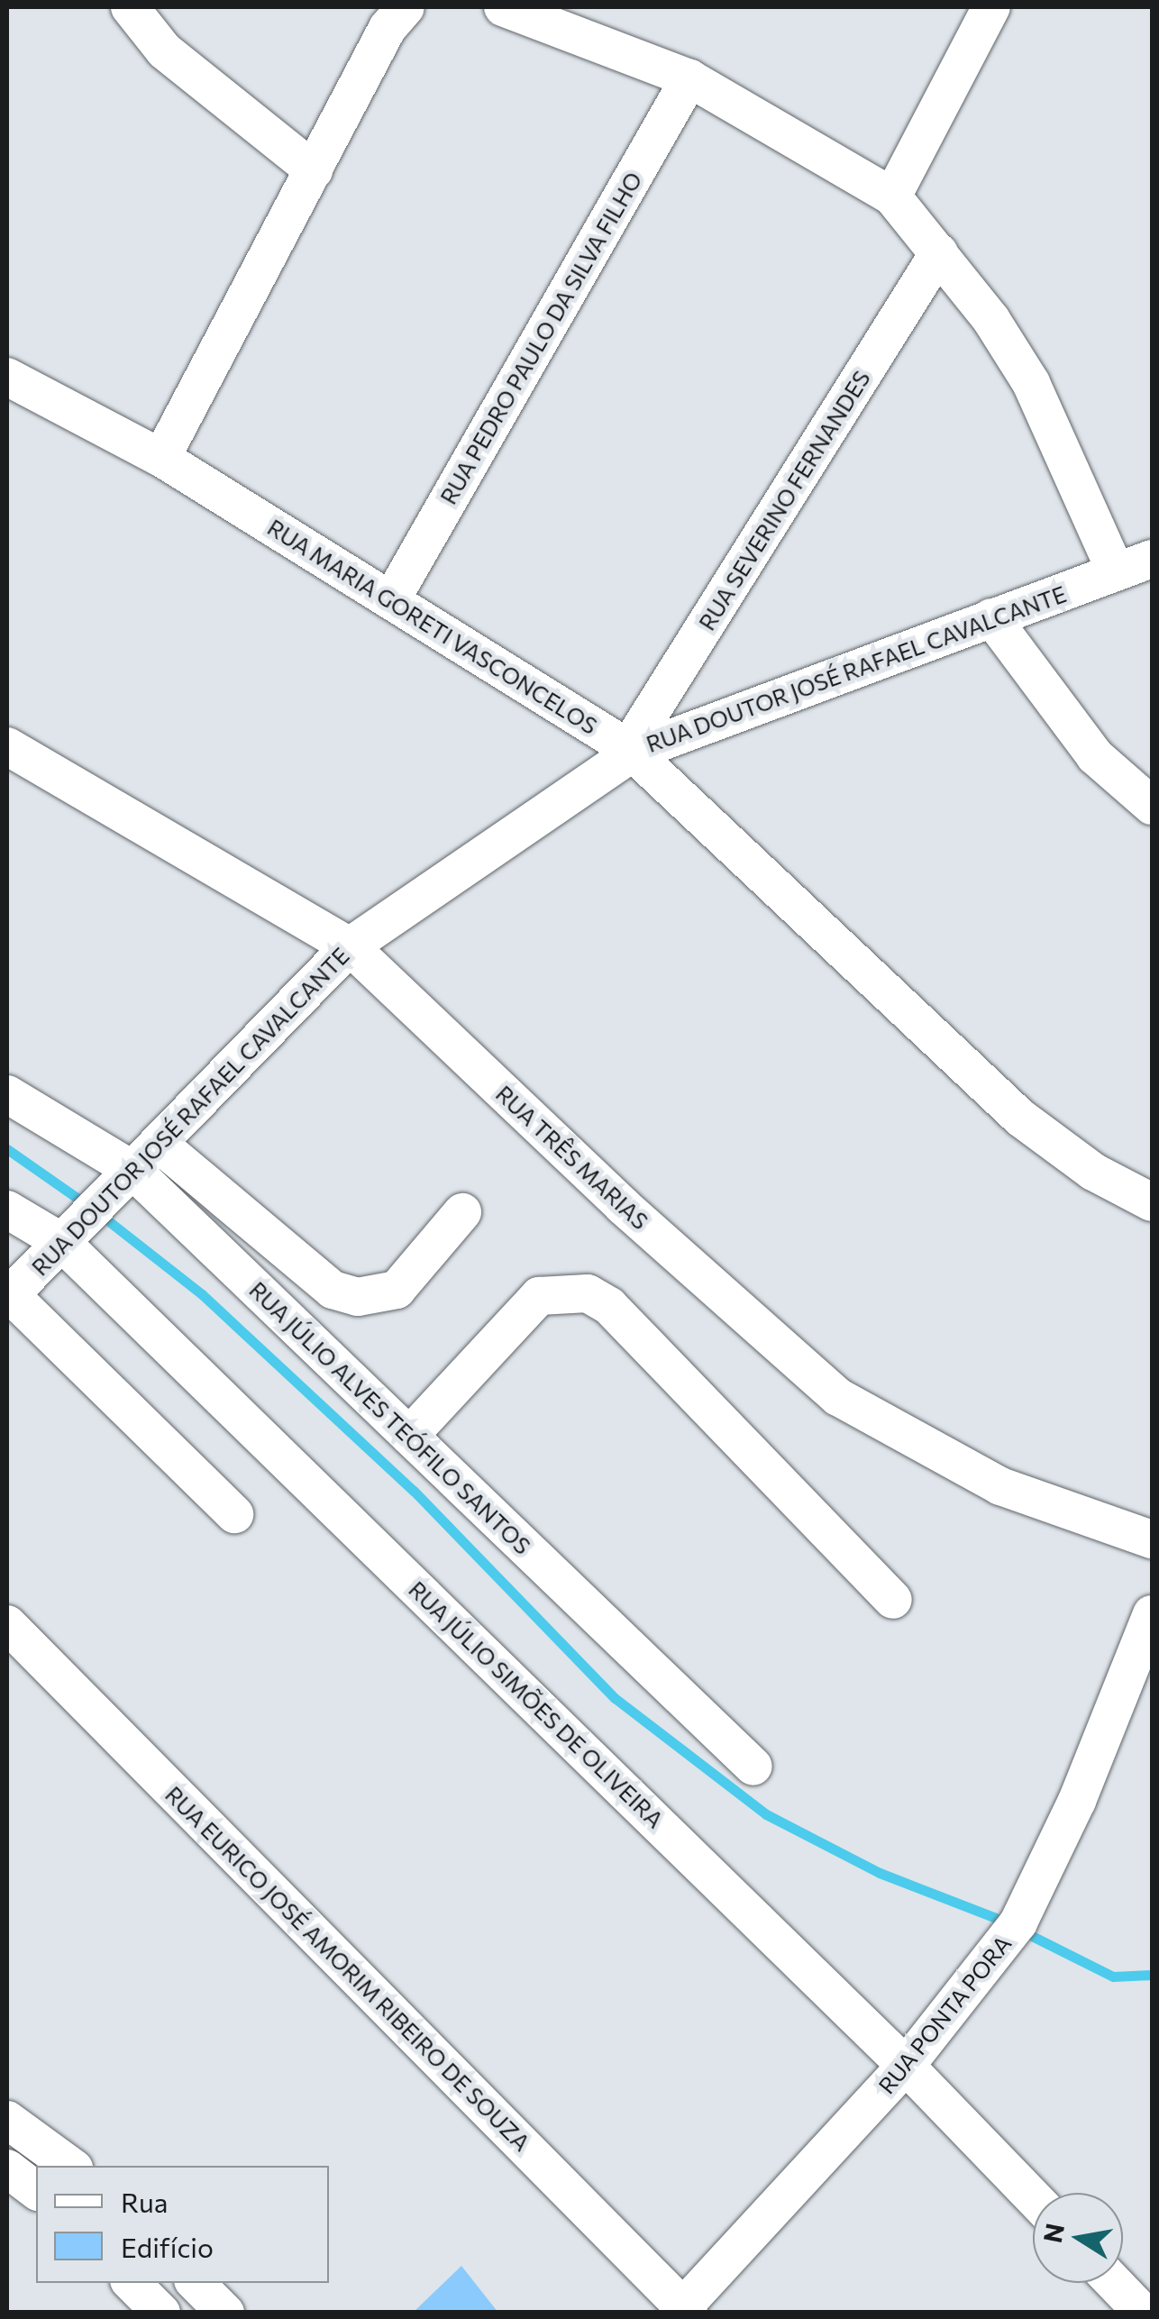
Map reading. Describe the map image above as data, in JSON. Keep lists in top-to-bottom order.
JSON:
{
  "streets": {
    "street": [
      "RUA PEDRO PAULO DA SILVA FILHO",
      "RUA SEVERINO FERNANDES",
      "RUA MARIA GORETI VASCONCELOS",
      "RUA DOUTOR JOSÉ RAFAEL CAVALCANTE",
      "RUA TRÊS MARIAS",
      "RUA JÚLIO ALVES TEÓFILO SANTOS",
      "RUA JÚLIO SIMÕES DE OLIVEIRA",
      "RUA EURICO JOSÉ AMORIM RIBEIRO DE SOUZA",
      "RUA PONTA PORA"
    ]
  },
  "crossings": [
    ["RUA PEDRO PAULO DA SILVA FILHO", "RUA MARIA GORETI VASCONCELOS"],
    ["RUA SEVERINO FERNANDES", "RUA MARIA GORETI VASCONCELOS"],
    ["RUA SEVERINO FERNANDES", "RUA DOUTOR JOSÉ RAFAEL CAVALCANTE"],
    ["RUA MARIA GORETI VASCONCELOS", "RUA DOUTOR JOSÉ RAFAEL CAVALCANTE"],
    ["RUA DOUTOR JOSÉ RAFAEL CAVALCANTE", "RUA TRÊS MARIAS"],
    ["RUA DOUTOR JOSÉ RAFAEL CAVALCANTE", "RUA JÚLIO ALVES TEÓFILO SANTOS"],
    ["RUA DOUTOR JOSÉ RAFAEL CAVALCANTE", "RUA JÚLIO SIMÕES DE OLIVEIRA"],
    ["RUA JÚLIO SIMÕES DE OLIVEIRA", "RUA PONTA PORA"],
    ["RUA EURICO JOSÉ AMORIM RIBEIRO DE SOUZA", "RUA PONTA PORA"]
  ],
  "legend": ["Rua", "Edifício"],
  "north": "left"
}
